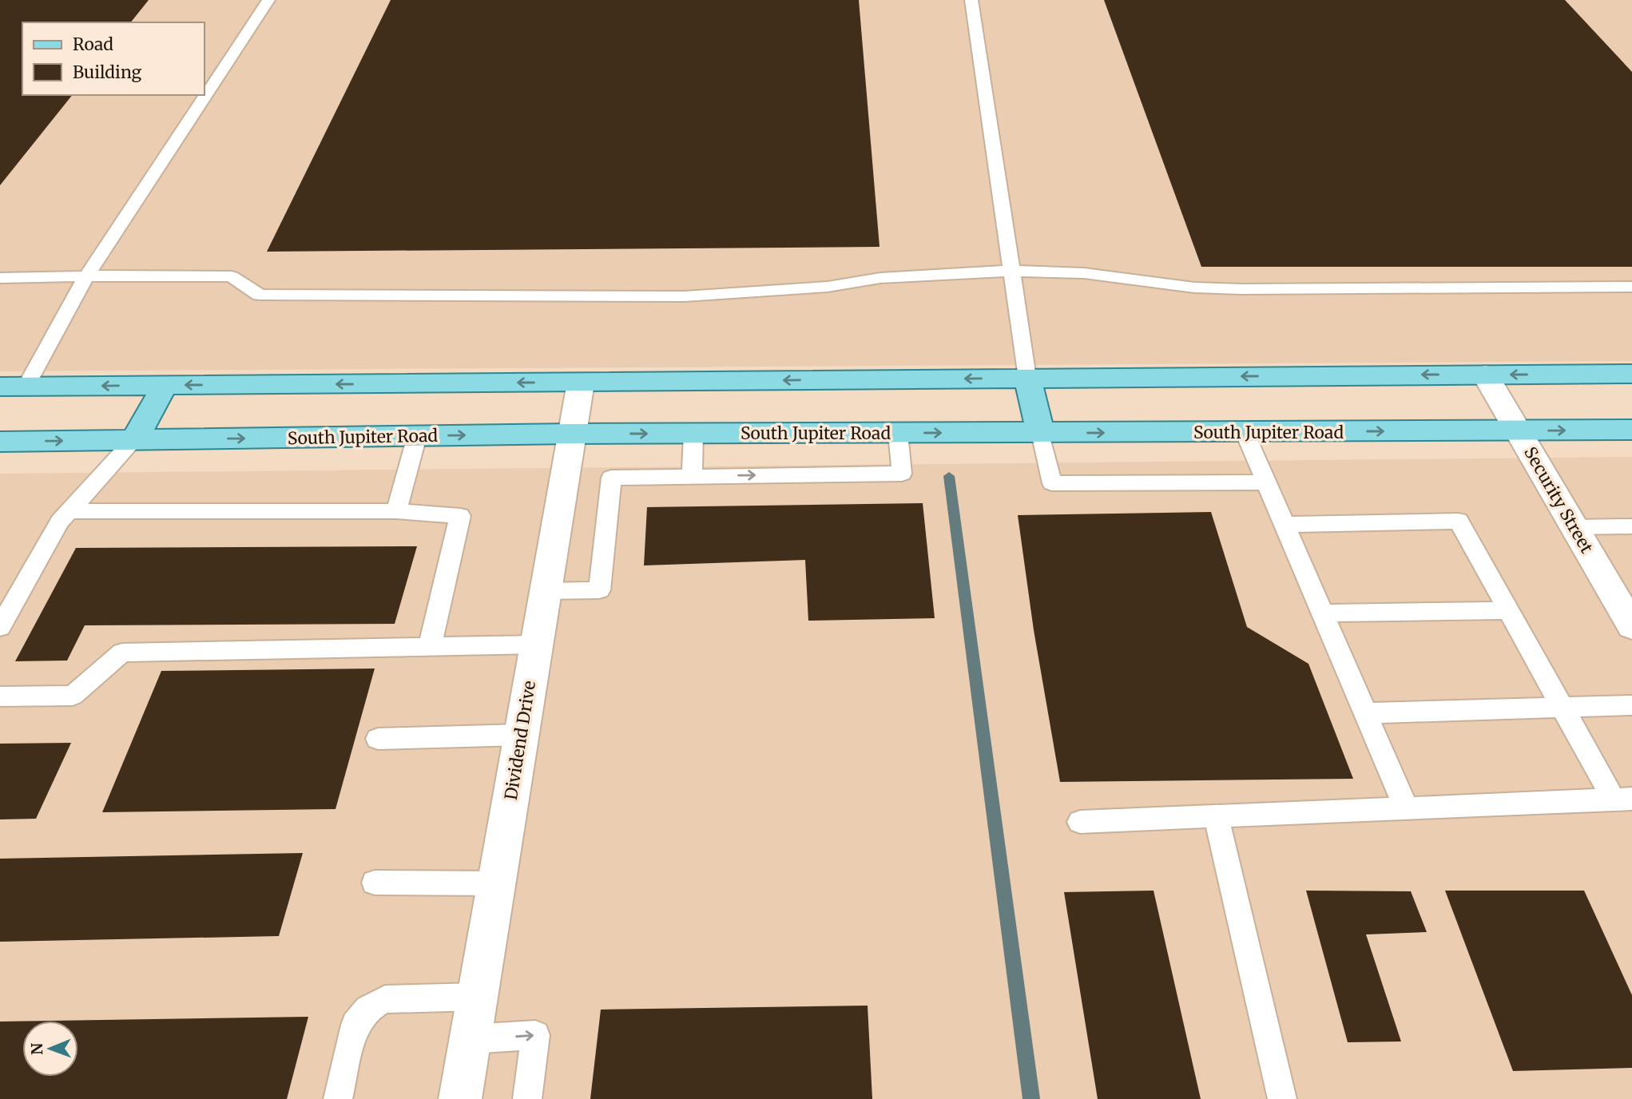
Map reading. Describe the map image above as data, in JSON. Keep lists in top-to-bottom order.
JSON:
{
  "streets": {
    "main road": ["South Jupiter Road"],
    "street": ["Security Street", "Dividend Drive"]
  },
  "crossings": [
    ["South Jupiter Road", "Security Street"],
    ["South Jupiter Road", "Dividend Drive"]
  ],
  "legend": ["Road", "Building"],
  "north": "left"
}
